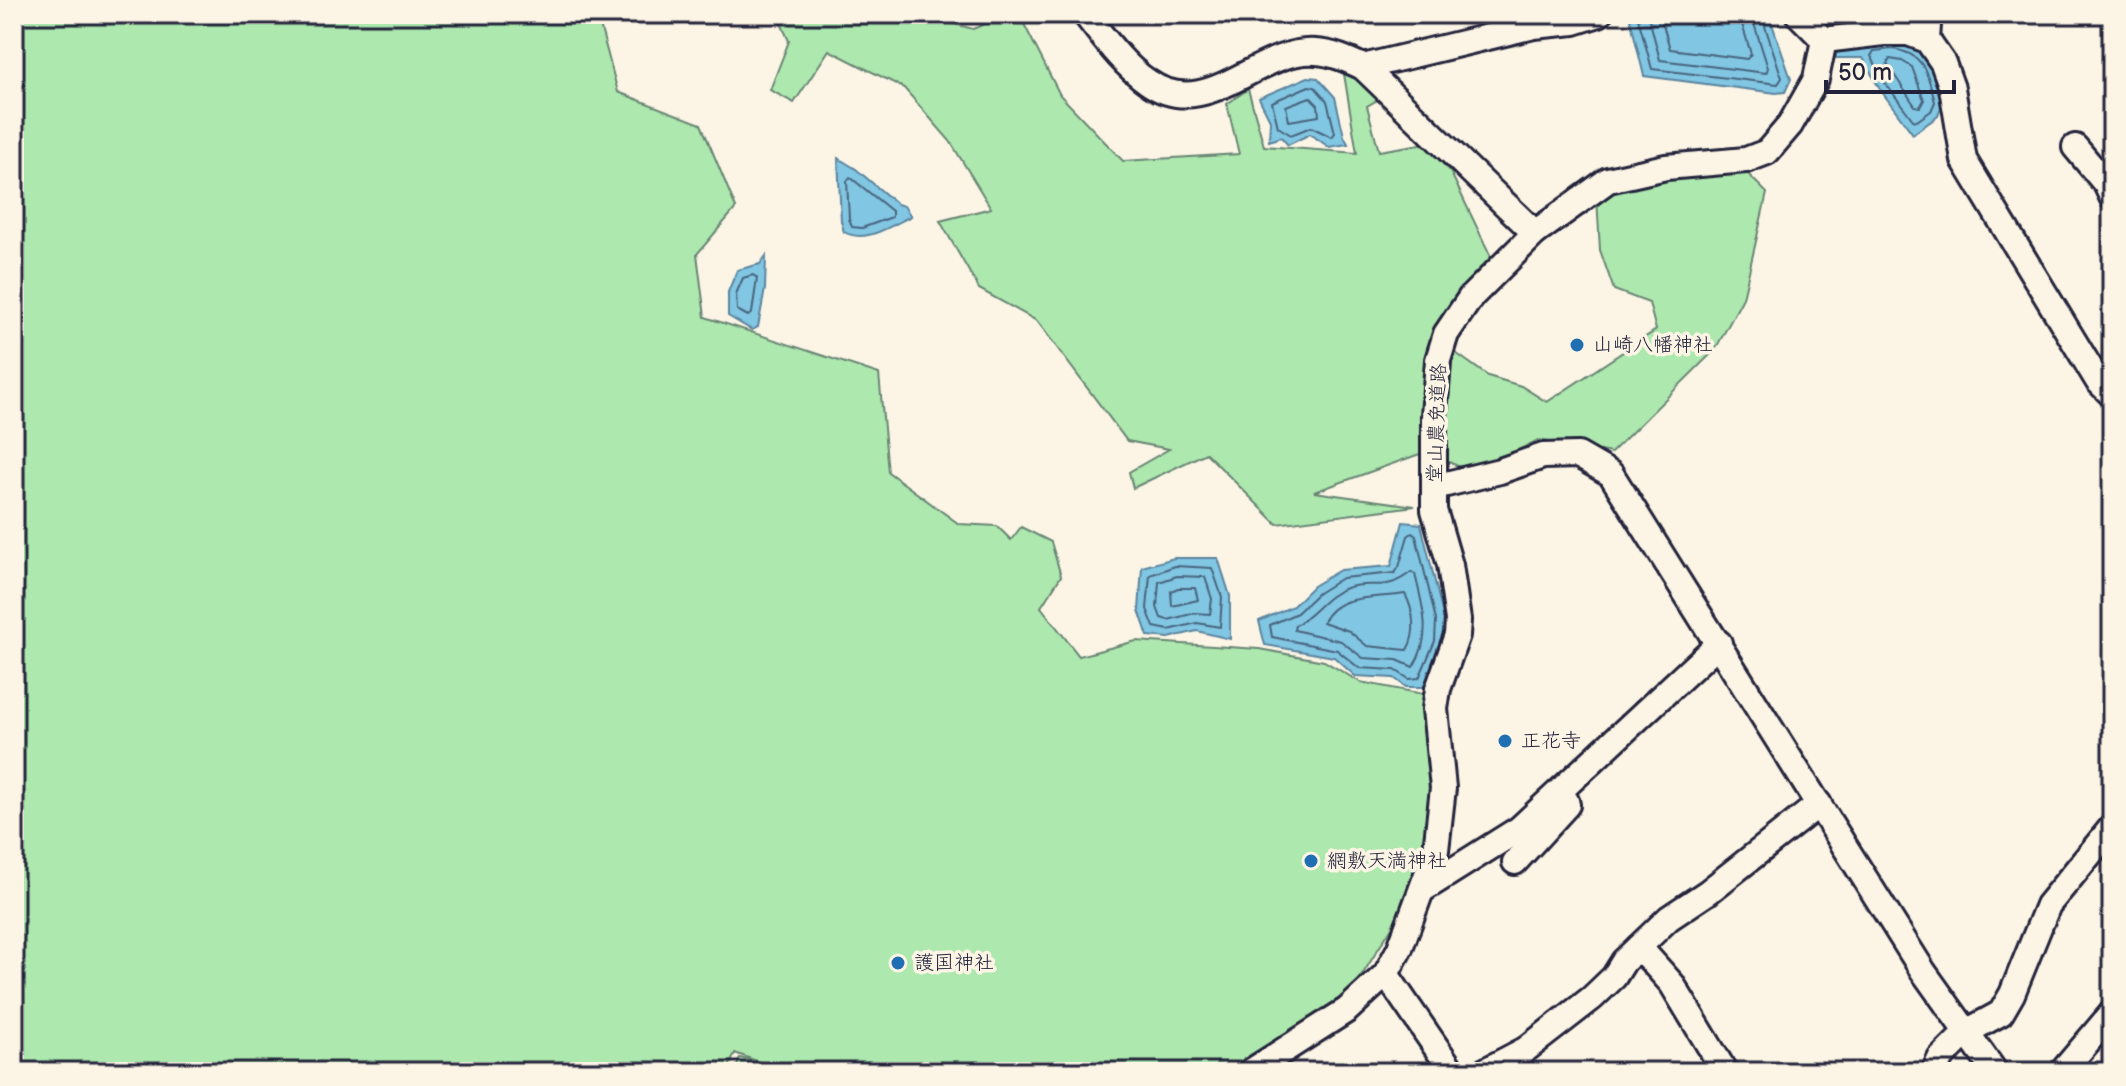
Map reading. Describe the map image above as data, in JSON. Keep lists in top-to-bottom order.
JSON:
{
  "streets": {
    "street": ["堂山農免道路"]
  },
  "places": [
    "山崎八幡神社",
    "正花寺",
    "網敷天満神社",
    "護国神社"
  ],
  "scale_bar": "50 m"
}
